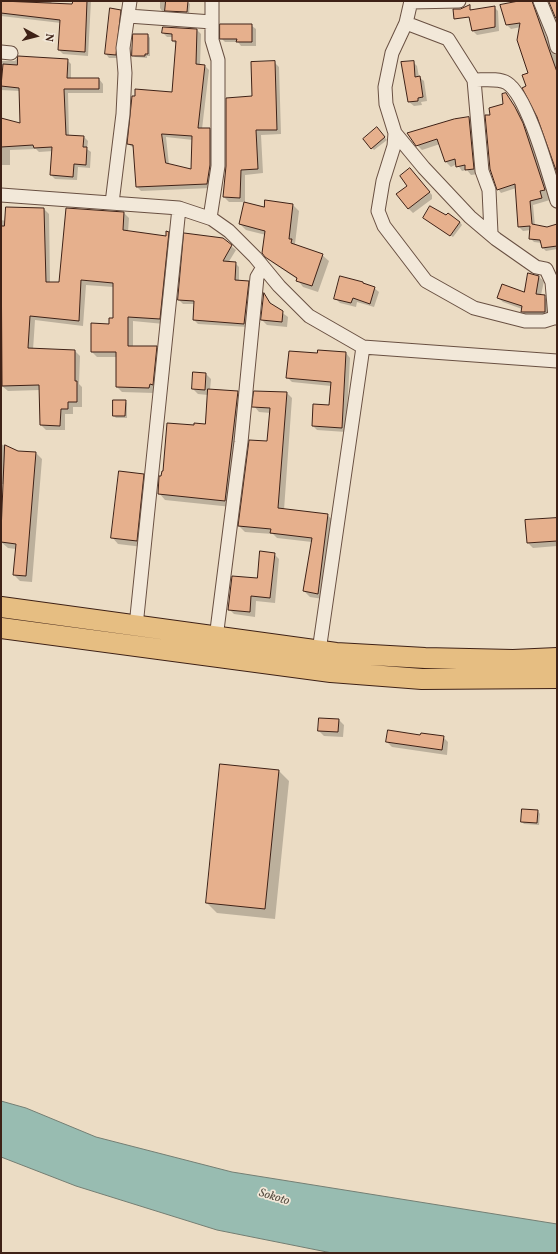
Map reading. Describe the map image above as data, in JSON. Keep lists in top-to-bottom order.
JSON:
{
  "water": ["Sokoto"],
  "north": "right"
}
